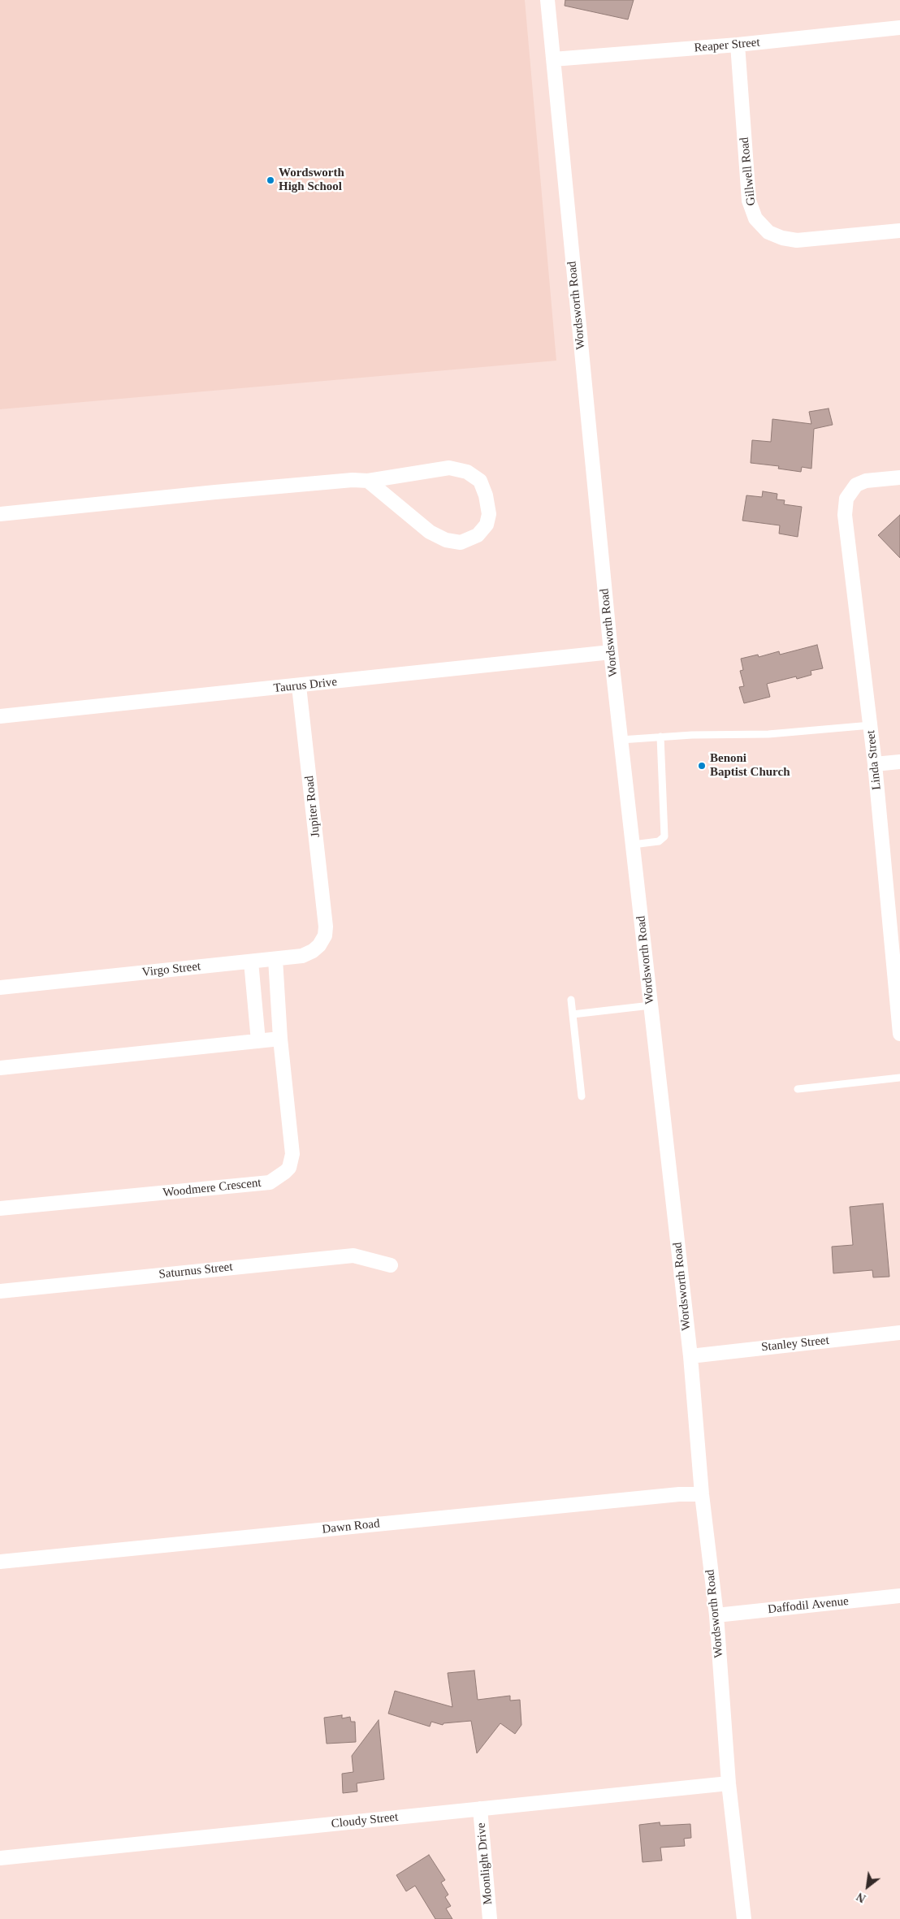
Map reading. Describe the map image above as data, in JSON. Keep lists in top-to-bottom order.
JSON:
{
  "streets": {
    "street": [
      "Reaper Street",
      "Gillwell Road",
      "Wordsworth Road",
      "Taurus Drive",
      "Linda Street",
      "Jupiter Road",
      "Virgo Street",
      "Woodmere Crescent",
      "Saturnus Street",
      "Stanley Street",
      "Dawn Road",
      "Daffodil Avenue",
      "Cloudy Street",
      "Moonlight Drive"
    ]
  },
  "crossings": [
    ["Reaper Street", "Gillwell Road"],
    ["Reaper Street", "Wordsworth Road"],
    ["Wordsworth Road", "Taurus Drive"],
    ["Wordsworth Road", "Stanley Street"],
    ["Wordsworth Road", "Dawn Road"],
    ["Wordsworth Road", "Daffodil Avenue"],
    ["Wordsworth Road", "Cloudy Street"],
    ["Taurus Drive", "Jupiter Road"],
    ["Jupiter Road", "Virgo Street"],
    ["Virgo Street", "Woodmere Crescent"],
    ["Cloudy Street", "Moonlight Drive"]
  ],
  "places": ["Wordsworth High School", "Benoni Baptist Church"],
  "north": "bottom left"
}
